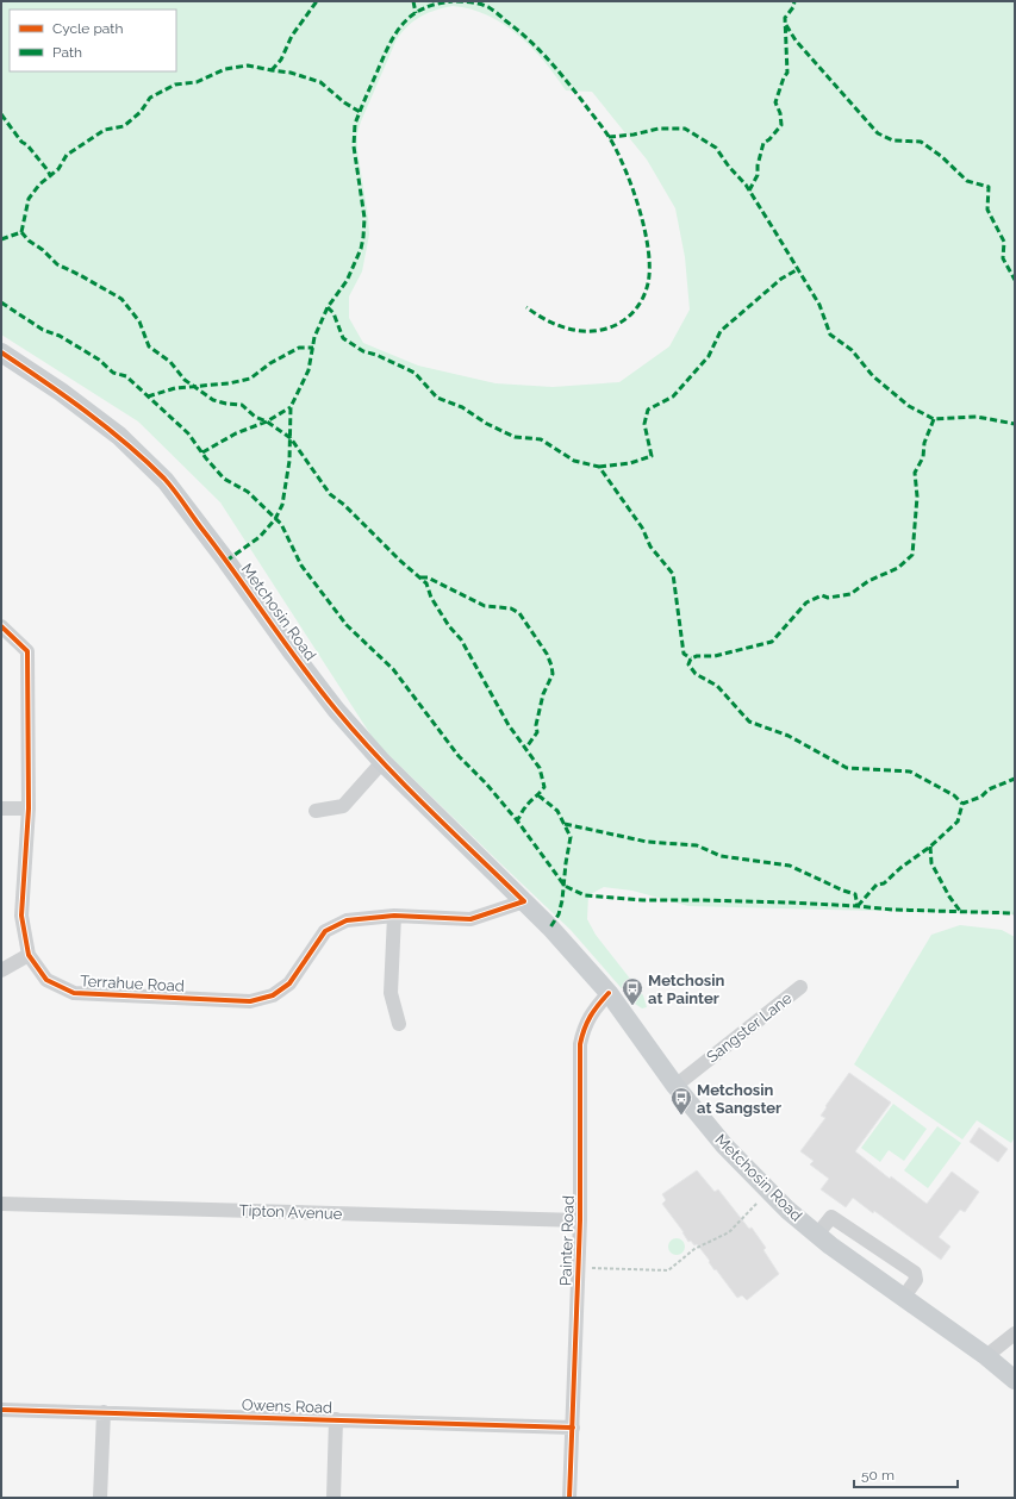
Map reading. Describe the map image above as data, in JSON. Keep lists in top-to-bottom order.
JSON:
{
  "streets": {
    "main road": ["Metchosin Road"],
    "street": [
      "Terrahue Road",
      "Sangster Lane",
      "Tipton Avenue",
      "Painter Road",
      "Owens Road"
    ]
  },
  "crossings": [
    ["Metchosin Road", "Terrahue Road"],
    ["Metchosin Road", "Sangster Lane"],
    ["Metchosin Road", "Painter Road"],
    ["Tipton Avenue", "Painter Road"],
    ["Painter Road", "Owens Road"]
  ],
  "places": {
    "bus stop": ["Metchosin at Painter", "Metchosin at Sangster"]
  },
  "legend": ["Cycle path", "Path"],
  "scale_bar": "50 m"
}
